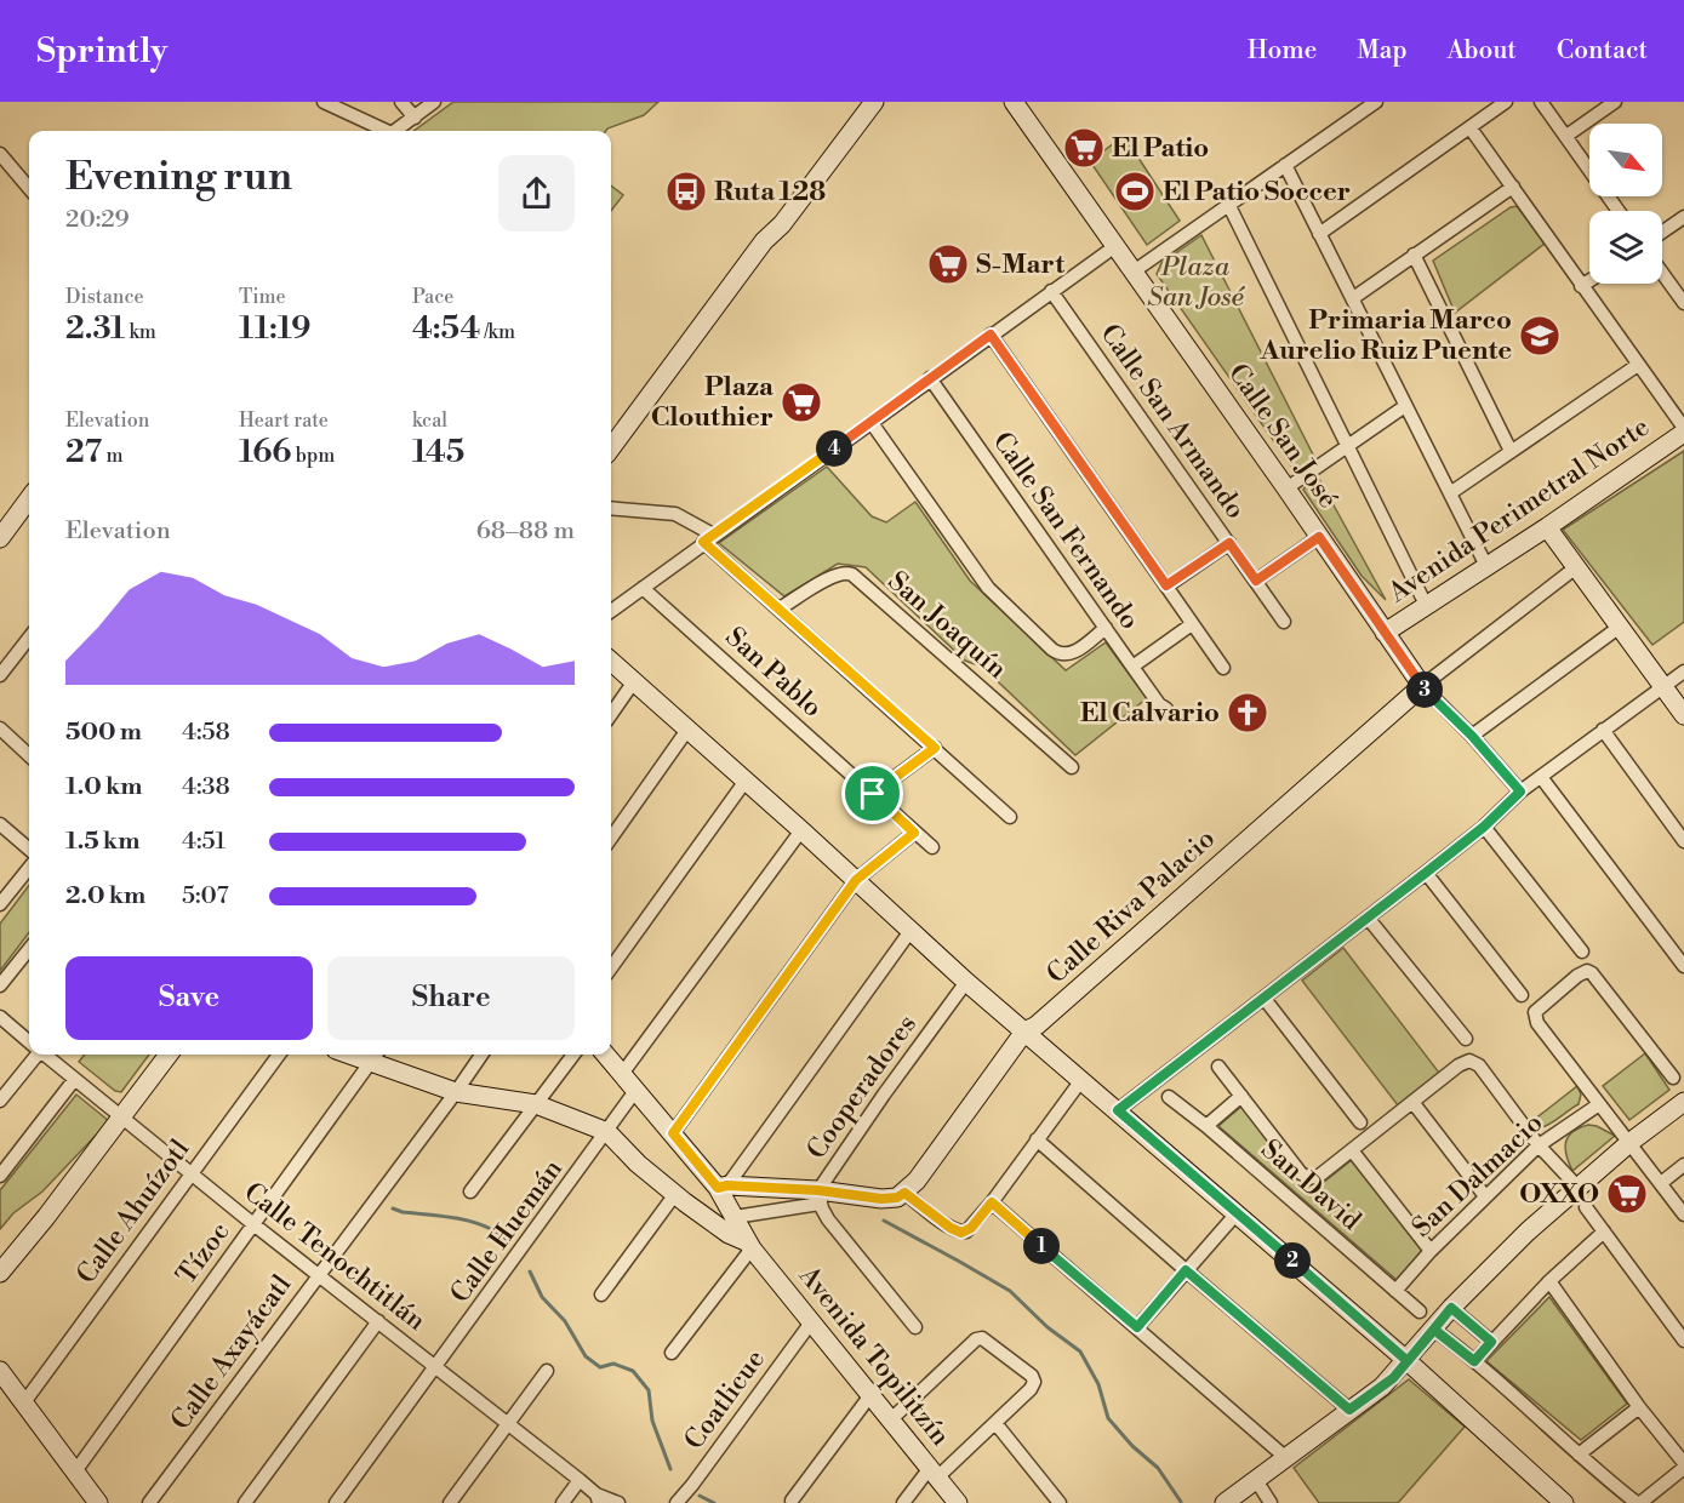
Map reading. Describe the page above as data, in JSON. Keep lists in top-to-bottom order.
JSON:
{
  "streets": {
    "street": [
      "Calle San Armando",
      "Calle San José",
      "Avenida Perimetral Norte",
      "Calle San Fernando",
      "San Joaquín",
      "San Pablo",
      "Calle Riva Palacio",
      "Cooperadores",
      "San Dalmacio",
      "San David",
      "Calle Ahuízotl",
      "Calle Huemán",
      "Tízoc",
      "Calle Tenochtitlán",
      "Calle Axayácatl",
      "Avenida Topilitzín",
      "Coatlicue"
    ]
  },
  "crossings": [
    ["Calle San José", "Avenida Perimetral Norte"],
    ["Calle San José", "Calle Riva Palacio"],
    ["San Dalmacio", "San David"],
    ["Calle Ahuízotl", "Calle Tenochtitlán"],
    ["Calle Huemán", "Calle Tenochtitlán"],
    ["Tízoc", "Calle Tenochtitlán"],
    ["Calle Tenochtitlán", "Calle Axayácatl"],
    ["Avenida Topilitzín", "Coatlicue"]
  ],
  "parks": ["Plaza San José"],
  "places": {
    "supermarket": [
      "El Patio",
      "S-Mart",
      "Plaza Clouthier",
      "OXXO"
    ],
    "bus stop": ["Ruta 128"],
    "sports": ["El Patio Soccer"],
    "school or university": ["Primaria Marco Aurelio Ruiz Puente"],
    "church": ["El Calvario"]
  },
  "north": "bottom right",
  "page": {
    "header": "Sprintly",
    "nav": [
      "Home",
      "Map",
      "About",
      "Contact"
    ],
    "heading": ["Evening run", "20:29"],
    "stats": [
      ["Distance", "2.31 km"],
      ["Time", "11:19"],
      ["Pace", "4:54 /km"],
      ["Elevation", "27 m"],
      ["Heart rate", "166 bpm"],
      ["kcal", "145"]
    ],
    "pins": [
      "4",
      "3",
      "1",
      "2"
    ],
    "chart": ["Elevation", "68–88 m"],
    "list": [
      {
        "name": "500 m",
        "note": "4:58"
      },
      {
        "name": "1.0 km",
        "note": "4:38"
      },
      {
        "name": "1.5 km",
        "note": "4:51"
      },
      {
        "name": "2.0 km",
        "note": "5:07"
      }
    ],
    "buttons": ["Save", "Share"]
  }
}
